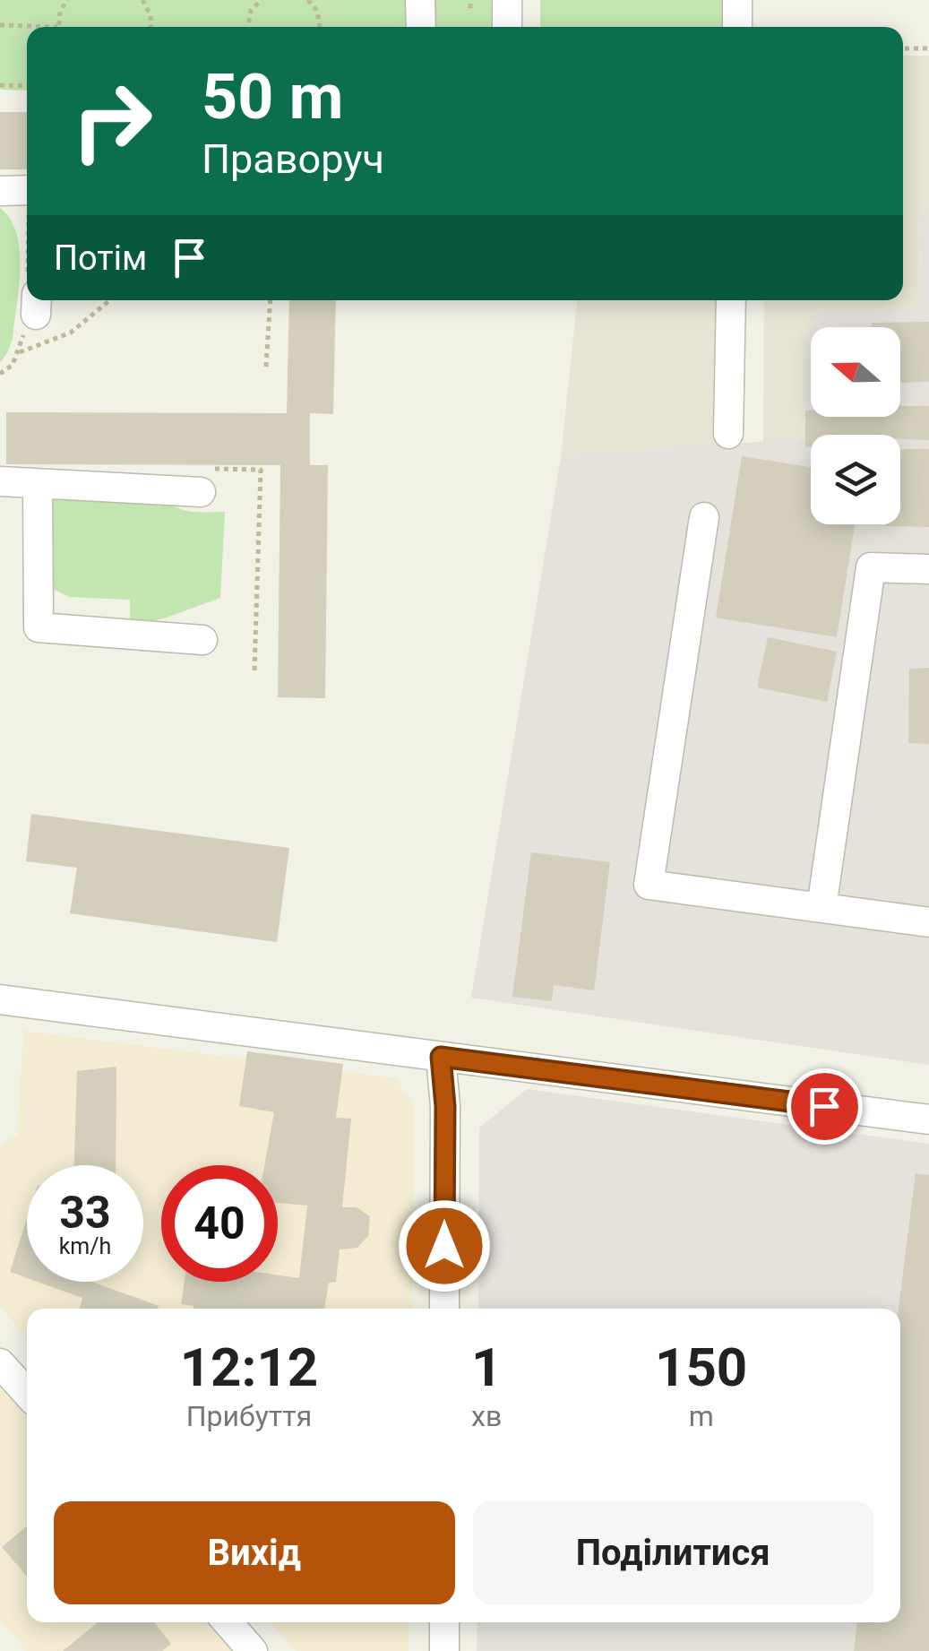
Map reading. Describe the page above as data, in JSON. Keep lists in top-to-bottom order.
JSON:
{
  "north": "left",
  "page": {
    "turn": ["50 m", "Праворуч"],
    "then": "Потім",
    "speed": "33 km/h",
    "limit": "40",
    "eta": [
      "12:12",
      "Прибуття",
      "1",
      "хв",
      "150",
      "m"
    ],
    "buttons": ["Вихід", "Поділитися"]
  }
}
